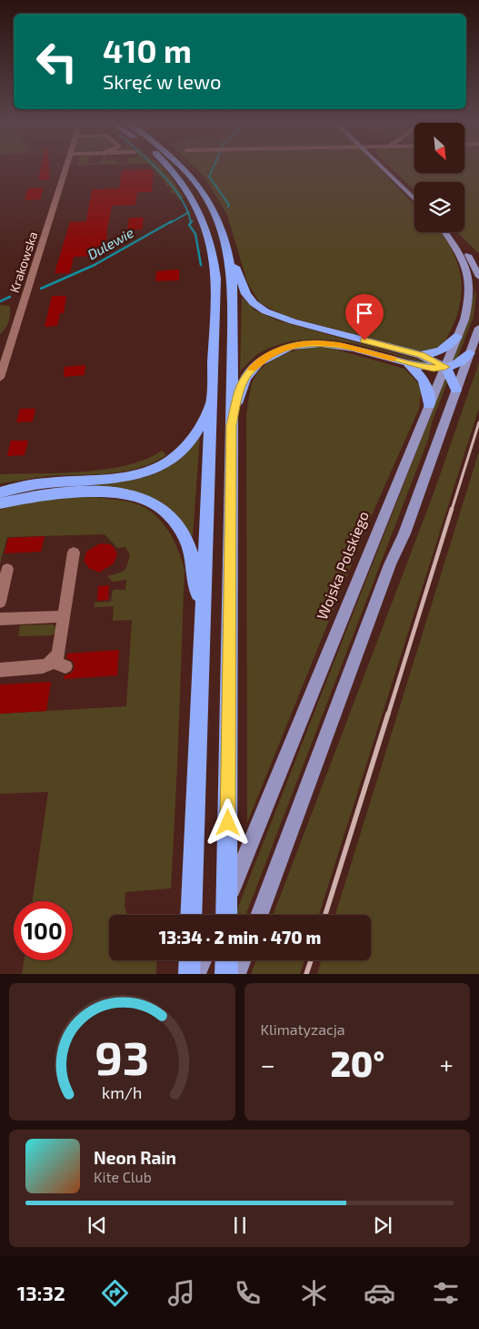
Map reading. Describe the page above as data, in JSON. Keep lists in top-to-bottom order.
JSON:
{
  "streets": {
    "main road": ["Wojska Polskiego"],
    "street": ["Krakowska"]
  },
  "water": ["Dulewie"],
  "north": "bottom right",
  "page": {
    "turn": ["410 m", "Skręć w lewo"],
    "limit": "100",
    "trip": "13:34 · 2 min · 470 m",
    "tile": "Klimatyzacja",
    "heat": ["−", "20°", "+"],
    "song": ["Neon Rain", "Kite Club"],
    "tabs": "13:32",
    "gauge": ["93", "km/h"]
  }
}
